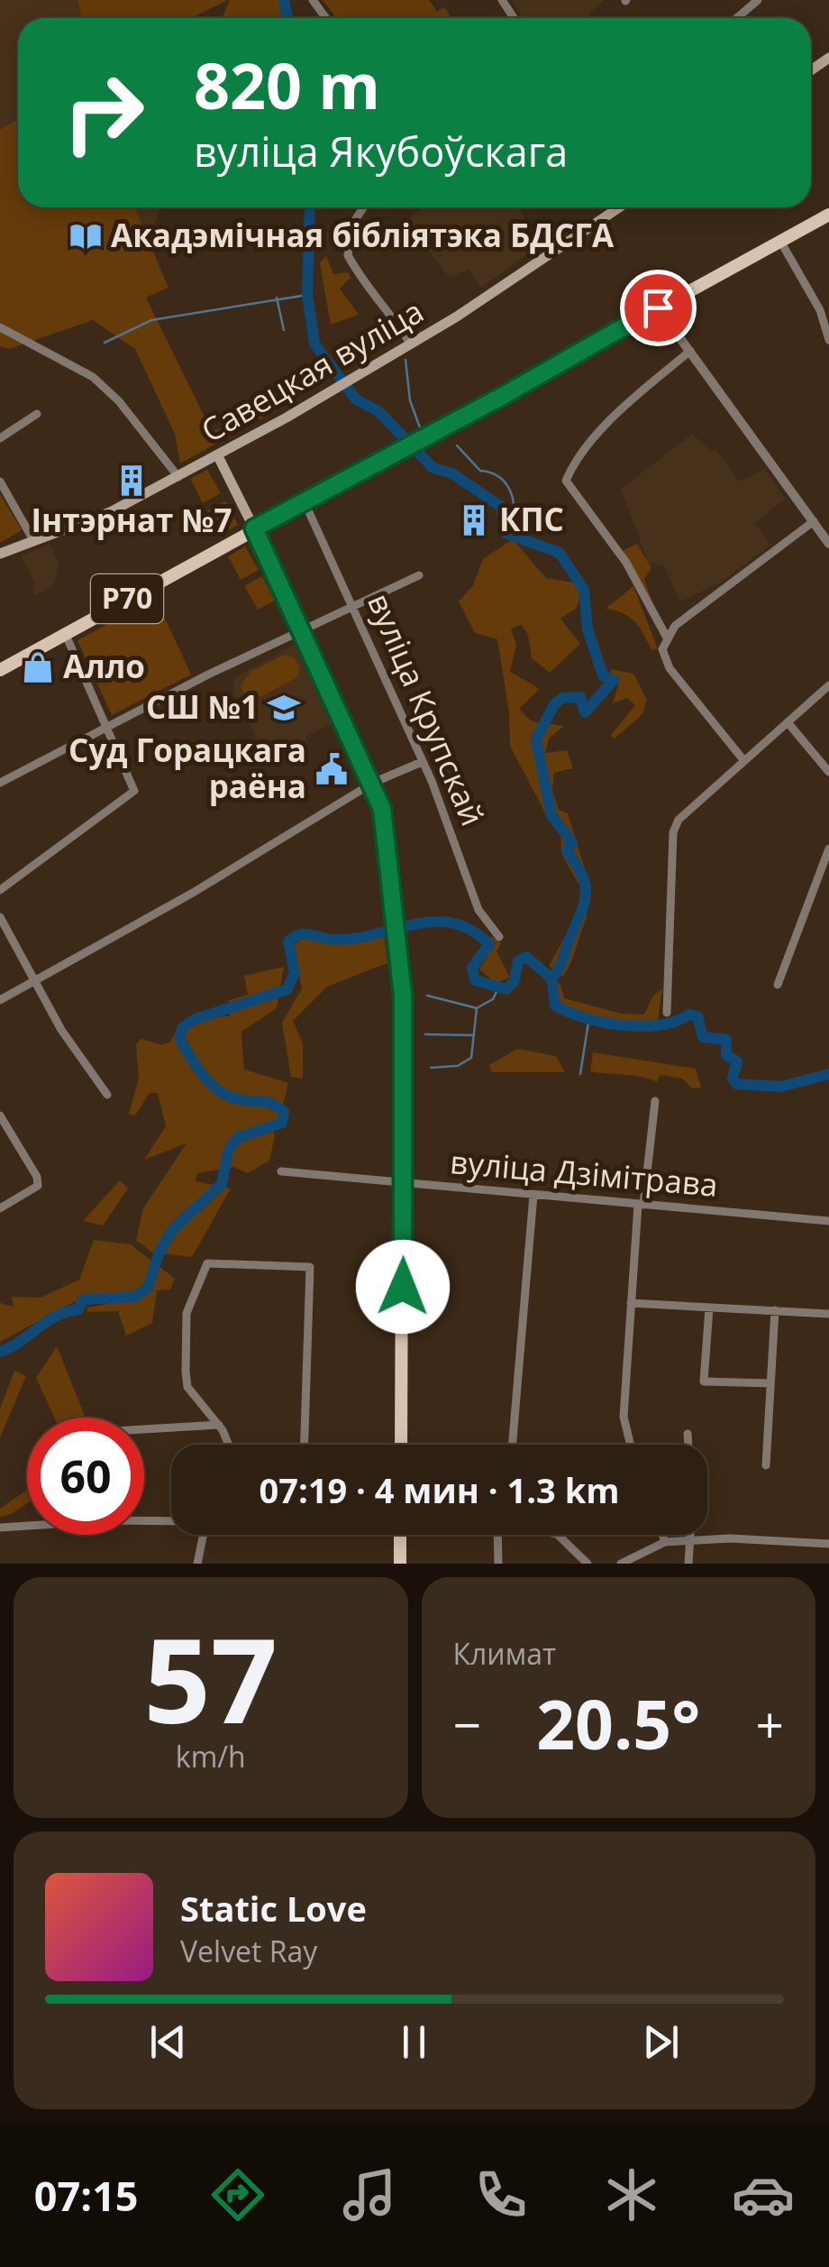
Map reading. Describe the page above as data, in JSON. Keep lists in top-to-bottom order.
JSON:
{
  "streets": {
    "main road": ["Савецкая вуліца", "Р70"],
    "street": ["вуліца Крупскай", "вуліца Дзімітрава"]
  },
  "places": {
    "library": ["Акадэмічная бібліятэка БДСГА"],
    "building": ["Інтэрнат №7", "КПС"],
    "shop": ["Алло"],
    "school or university": ["СШ №1"],
    "public building": ["Суд Горацкага раёна"]
  },
  "page": {
    "turn": ["820 m", "вуліца Якубоўскага"],
    "limit": "60",
    "trip": "07:19 · 4 мин · 1.3 km",
    "tile": [
      ["57", "km/h"],
      "Климат"
    ],
    "heat": ["−", "20.5°", "+"],
    "song": ["Static Love", "Velvet Ray"],
    "tabs": "07:15"
  }
}
